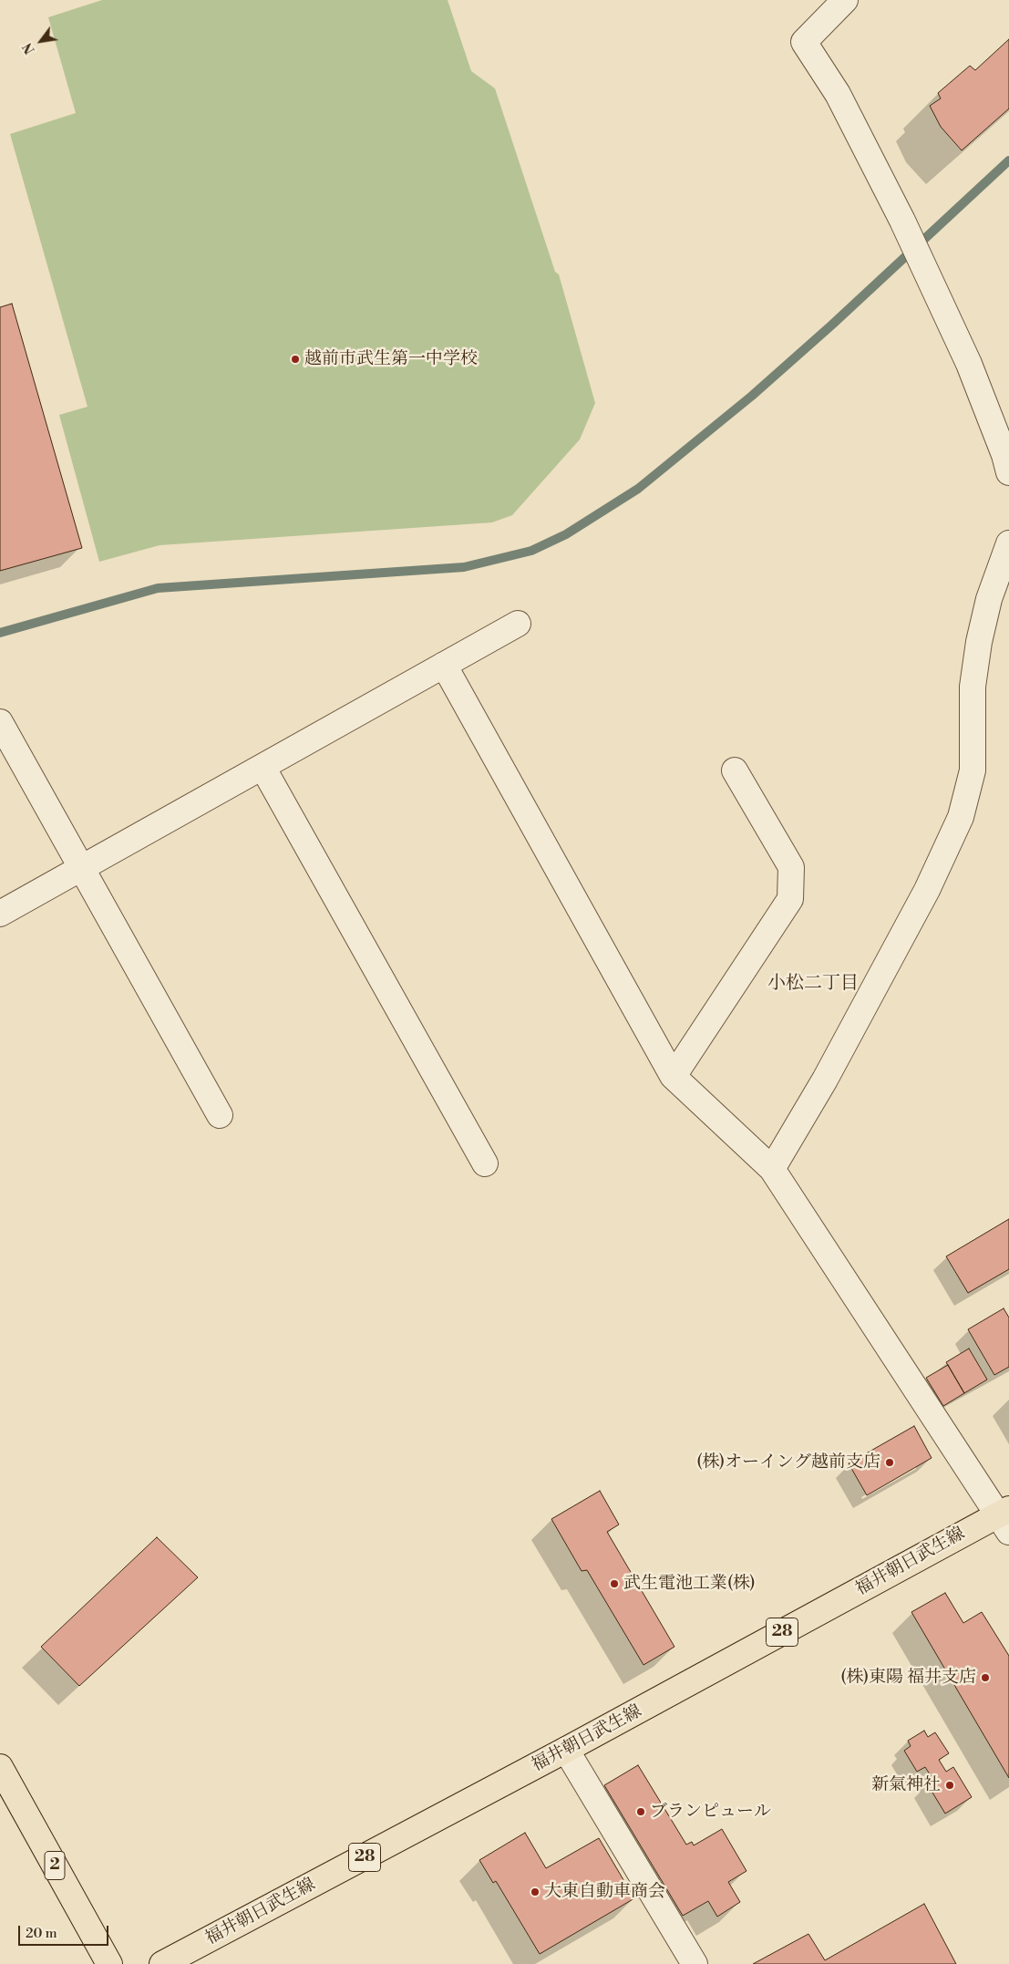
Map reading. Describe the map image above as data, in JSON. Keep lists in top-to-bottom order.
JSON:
{
  "streets": {
    "main road": ["福井朝日武生線", "28", "2"]
  },
  "districts": ["小松二丁目"],
  "places": [
    "越前市武生第一中学校",
    "(株)オーイング越前支店",
    "武生電池工業(株)",
    "(株)東陽 福井支店",
    "新氣神社",
    "ブランピュール",
    "大東自動車商会"
  ],
  "scale_bar": "20 m",
  "north": "bottom left"
}
